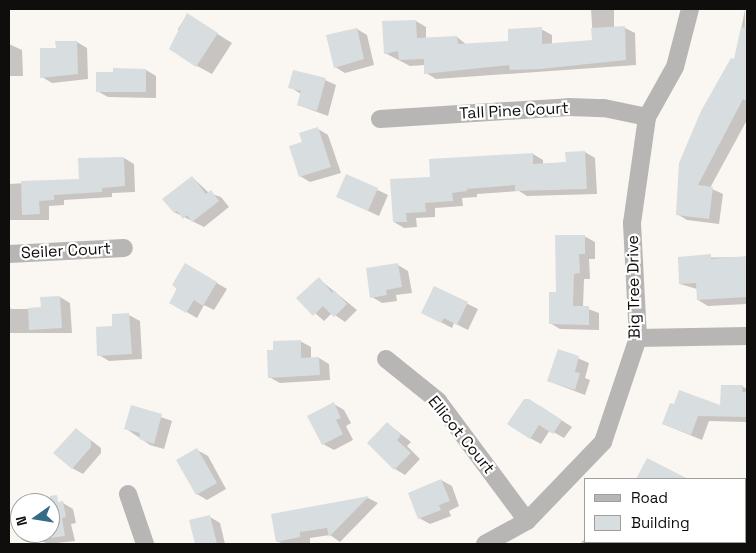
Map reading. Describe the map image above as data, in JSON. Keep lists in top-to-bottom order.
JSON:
{
  "streets": {
    "street": [
      "Tall Pine Court",
      "Seiler Court",
      "Big Tree Drive",
      "Ellicot Court"
    ]
  },
  "crossings": [
    ["Tall Pine Court", "Big Tree Drive"],
    ["Big Tree Drive", "Ellicot Court"]
  ],
  "legend": ["Road", "Building"],
  "north": "left"
}
